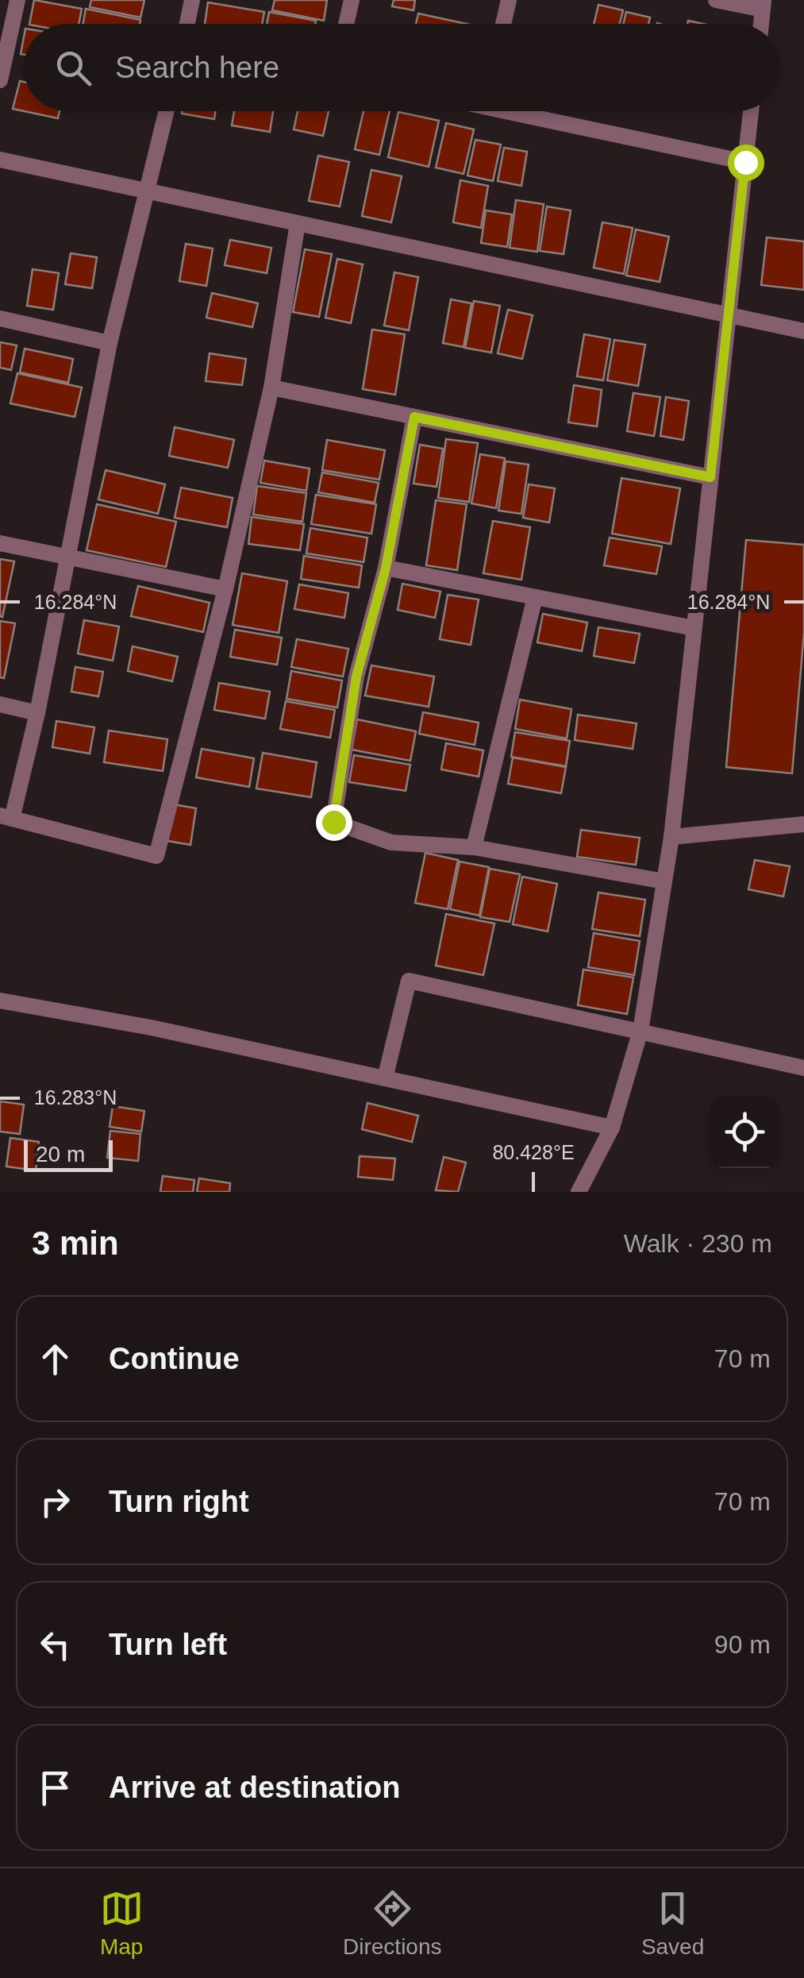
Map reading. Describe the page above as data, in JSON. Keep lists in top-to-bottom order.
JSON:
{
  "scale_bar": "20 m",
  "page": {
    "search": "Search here",
    "scale": "20 m",
    "heading": ["3 min", "Walk · 230 m"],
    "list": [
      ["Continue", "70 m"],
      ["Turn right", "70 m"],
      ["Turn left", "90 m"],
      "Arrive at destination"
    ],
    "nav": ["Map", "Directions", "Saved"]
  },
  "coordinates": ["16.284°N", "16.283°N", "80.428°E"]
}
